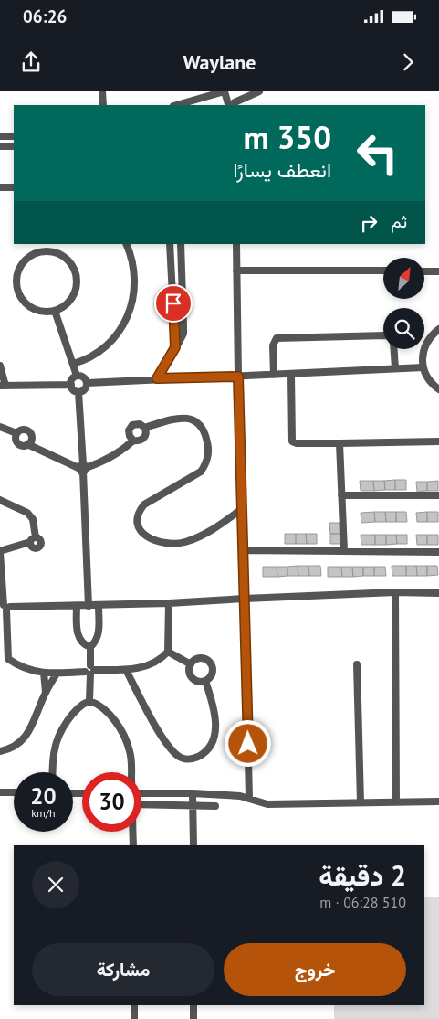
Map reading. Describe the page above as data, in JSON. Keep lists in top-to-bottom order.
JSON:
{
  "north": "top right",
  "page": {
    "status": "06:26",
    "header": "Waylane",
    "turn": ["350 m", "انعطف يسارًا"],
    "then": "ثم",
    "speed": "20 km/h",
    "limit": "30",
    "heading": ["2 دقيقة", "510 m · 06:28"],
    "buttons": ["خروج", "مشاركة"]
  }
}
